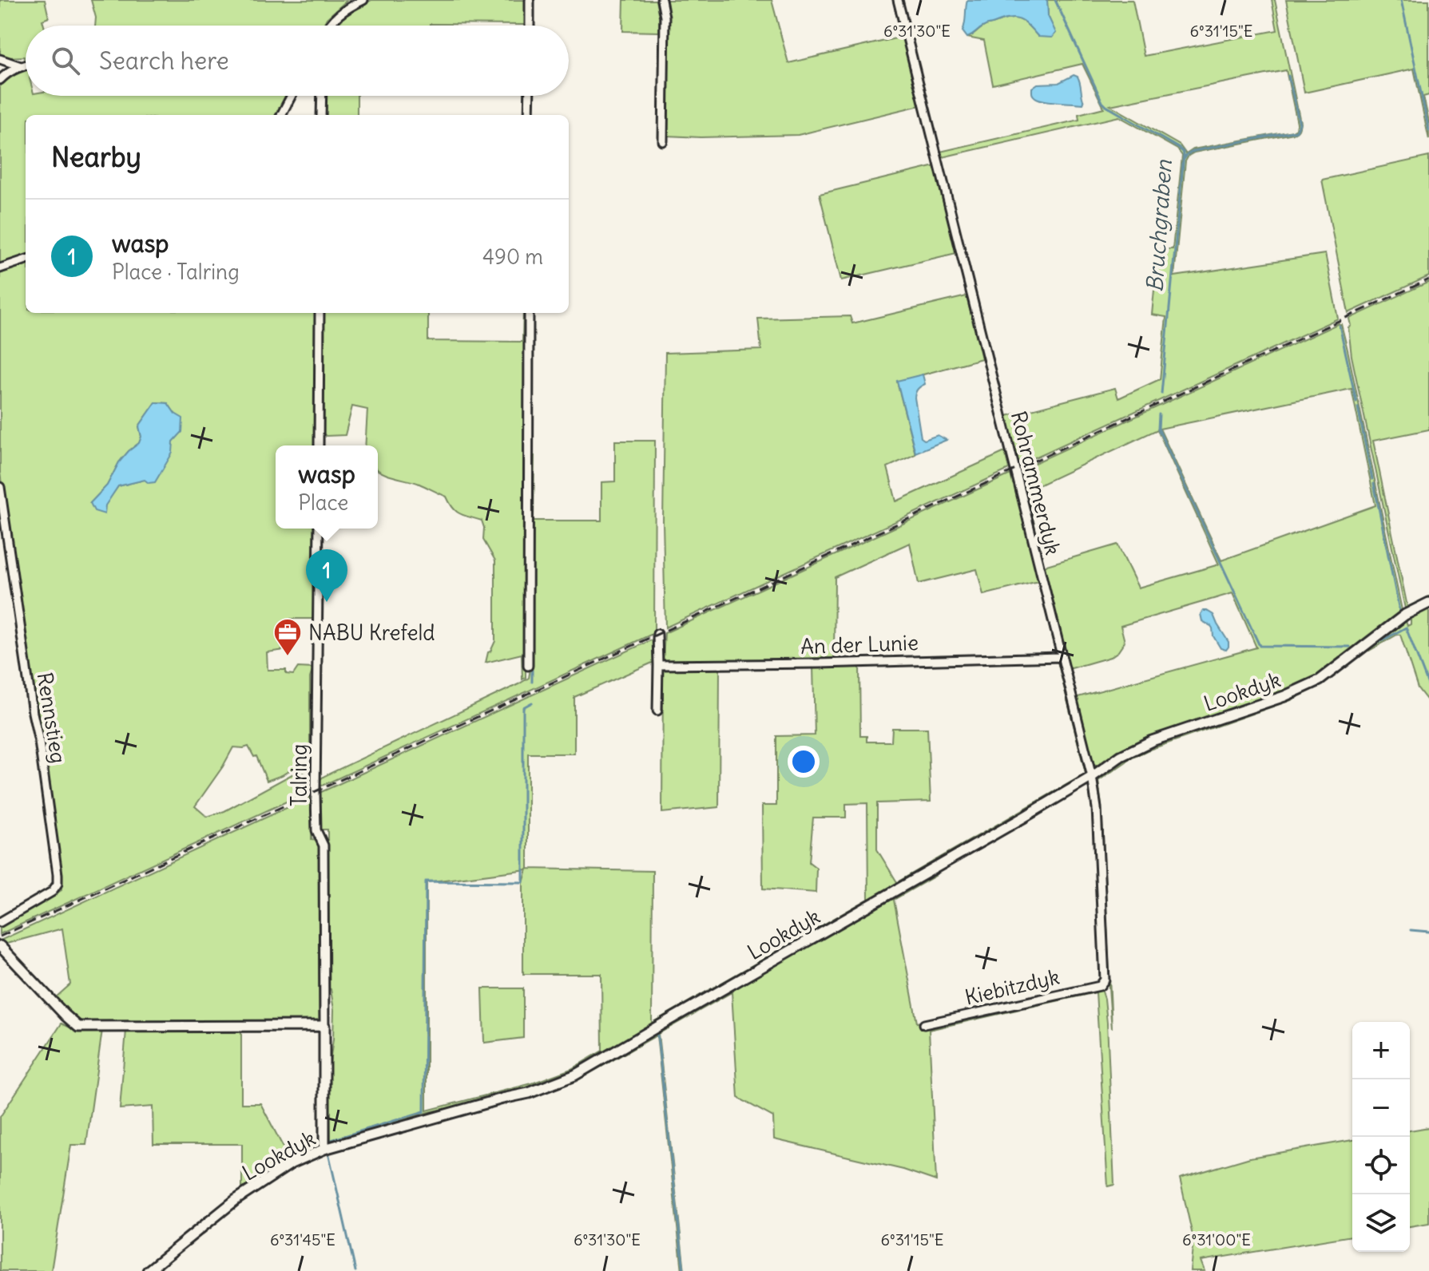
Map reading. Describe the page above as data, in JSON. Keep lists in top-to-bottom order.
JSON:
{
  "streets": {
    "street": [
      "Rohrammerdyk",
      "An der Lunie",
      "Lookdyk",
      "Rennstieg",
      "Talring",
      "Kiebitzdyk"
    ]
  },
  "crossings": [
    ["Rohrammerdyk", "An der Lunie"],
    ["Rohrammerdyk", "Lookdyk"],
    ["Rohrammerdyk", "Kiebitzdyk"],
    ["Lookdyk", "Talring"]
  ],
  "water": ["Bruchgraben"],
  "places": {
    "office": ["NABU Krefeld"]
  },
  "page": {
    "search": "Search here",
    "heading": "Nearby",
    "list": [
      {
        "mark": "1",
        "name": "wasp",
        "note": "Place · Talring",
        "value": "490 m"
      }
    ],
    "popup": ["wasp", "Place"],
    "pins": "1",
    "map_buttons": ["+", "−"]
  },
  "coordinates": [
    "6°31'30\"E",
    "6°31'15\"E",
    "6°31'45\"E",
    "6°31'00\"E"
  ]
}
